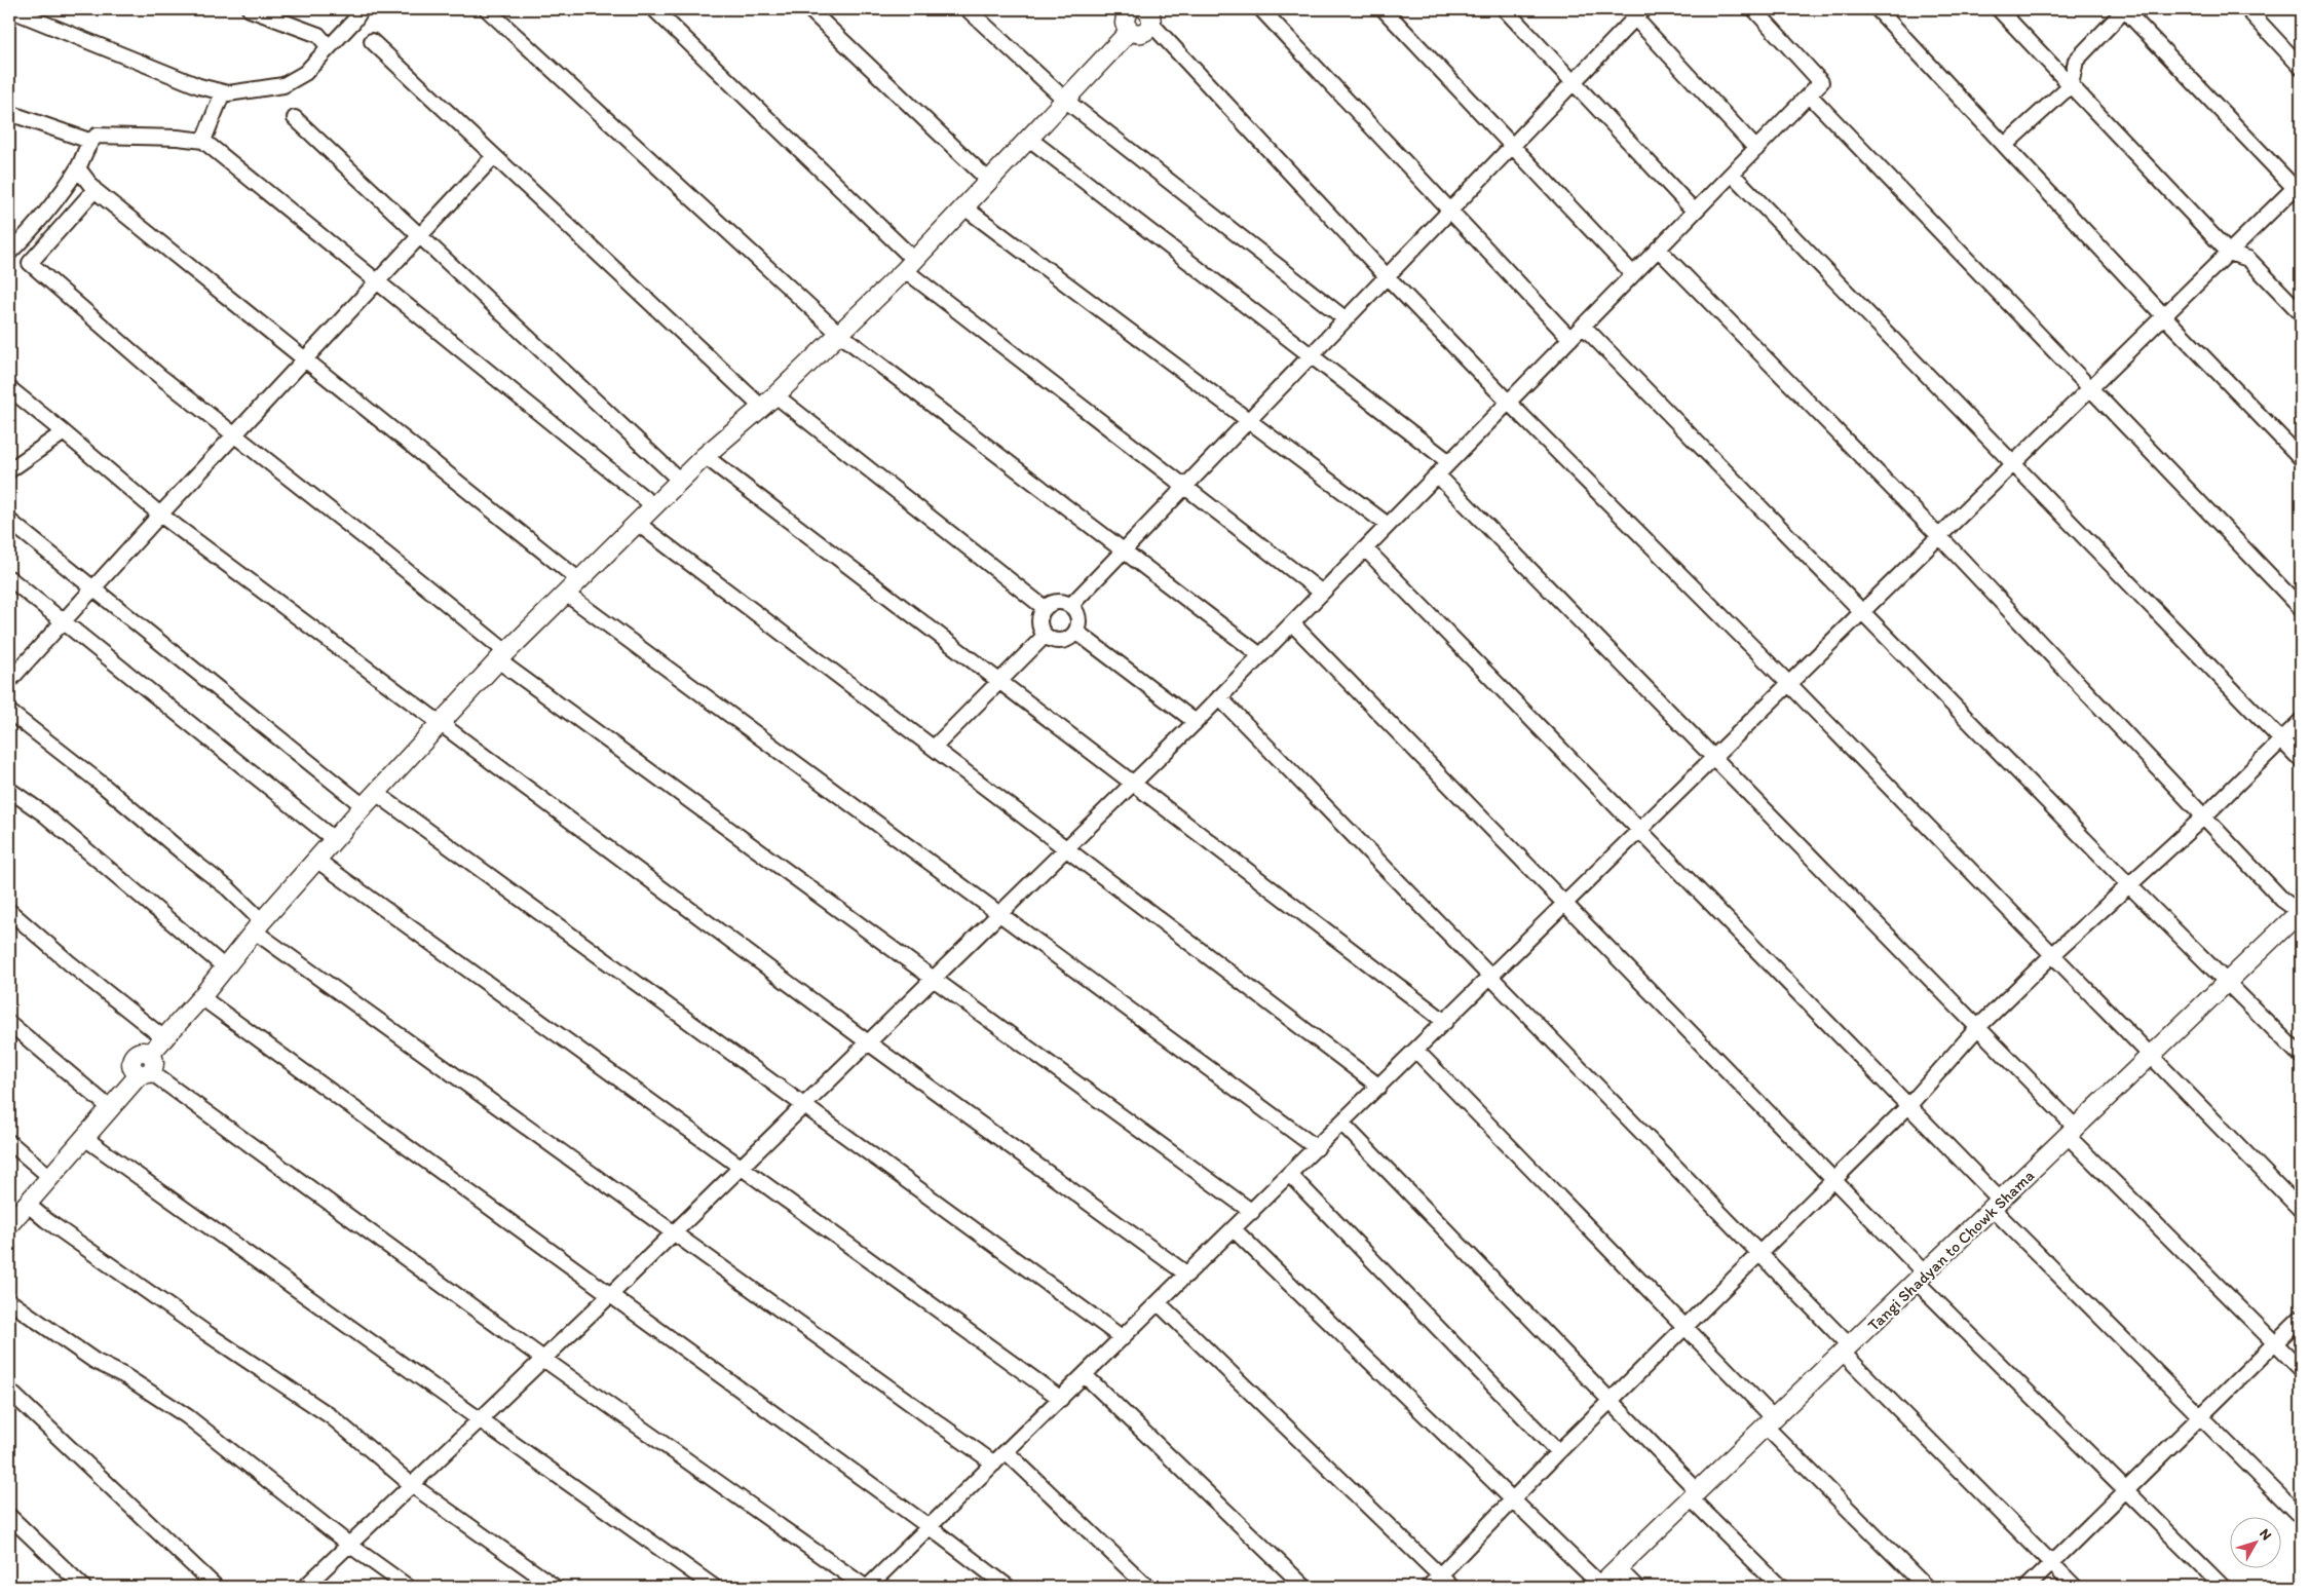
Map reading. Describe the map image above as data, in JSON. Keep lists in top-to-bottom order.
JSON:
{
  "streets": {
    "main road": ["Tangi Shadyan to Chowk Shama"]
  },
  "north": "top right"
}
